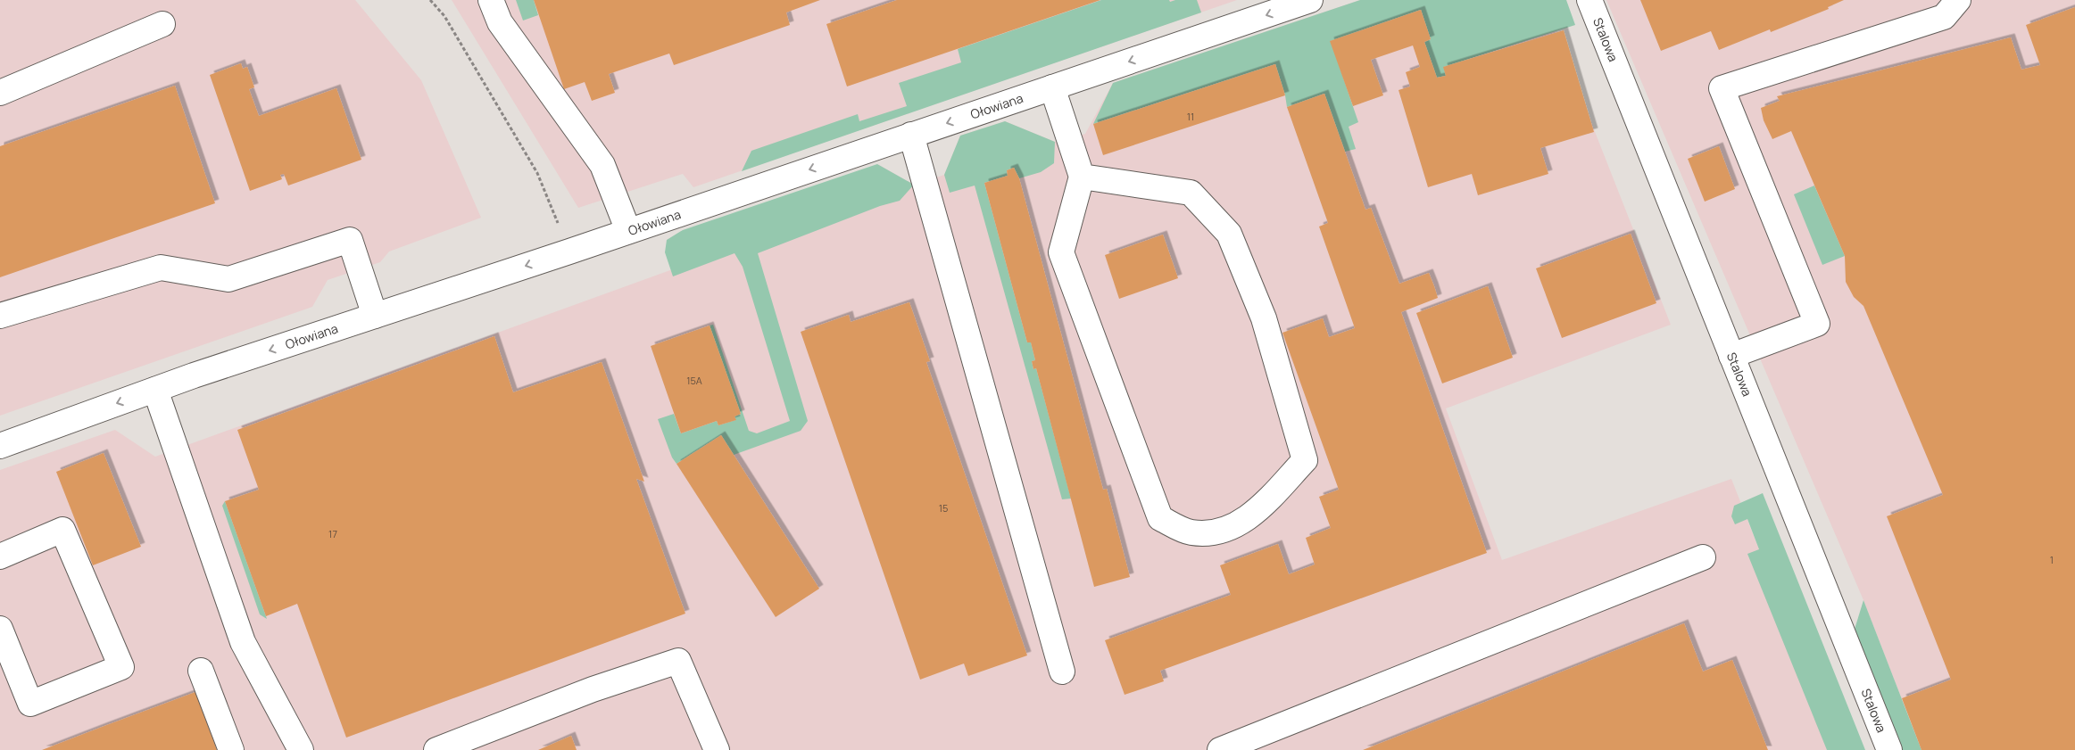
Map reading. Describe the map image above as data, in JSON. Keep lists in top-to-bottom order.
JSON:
{
  "streets": {
    "street": ["Stalowa", "Ołowiana"]
  },
  "one_way": ["Ołowiana"],
  "house_numbers": [
    "11",
    "15A",
    "15",
    "17",
    "1"
  ]
}
